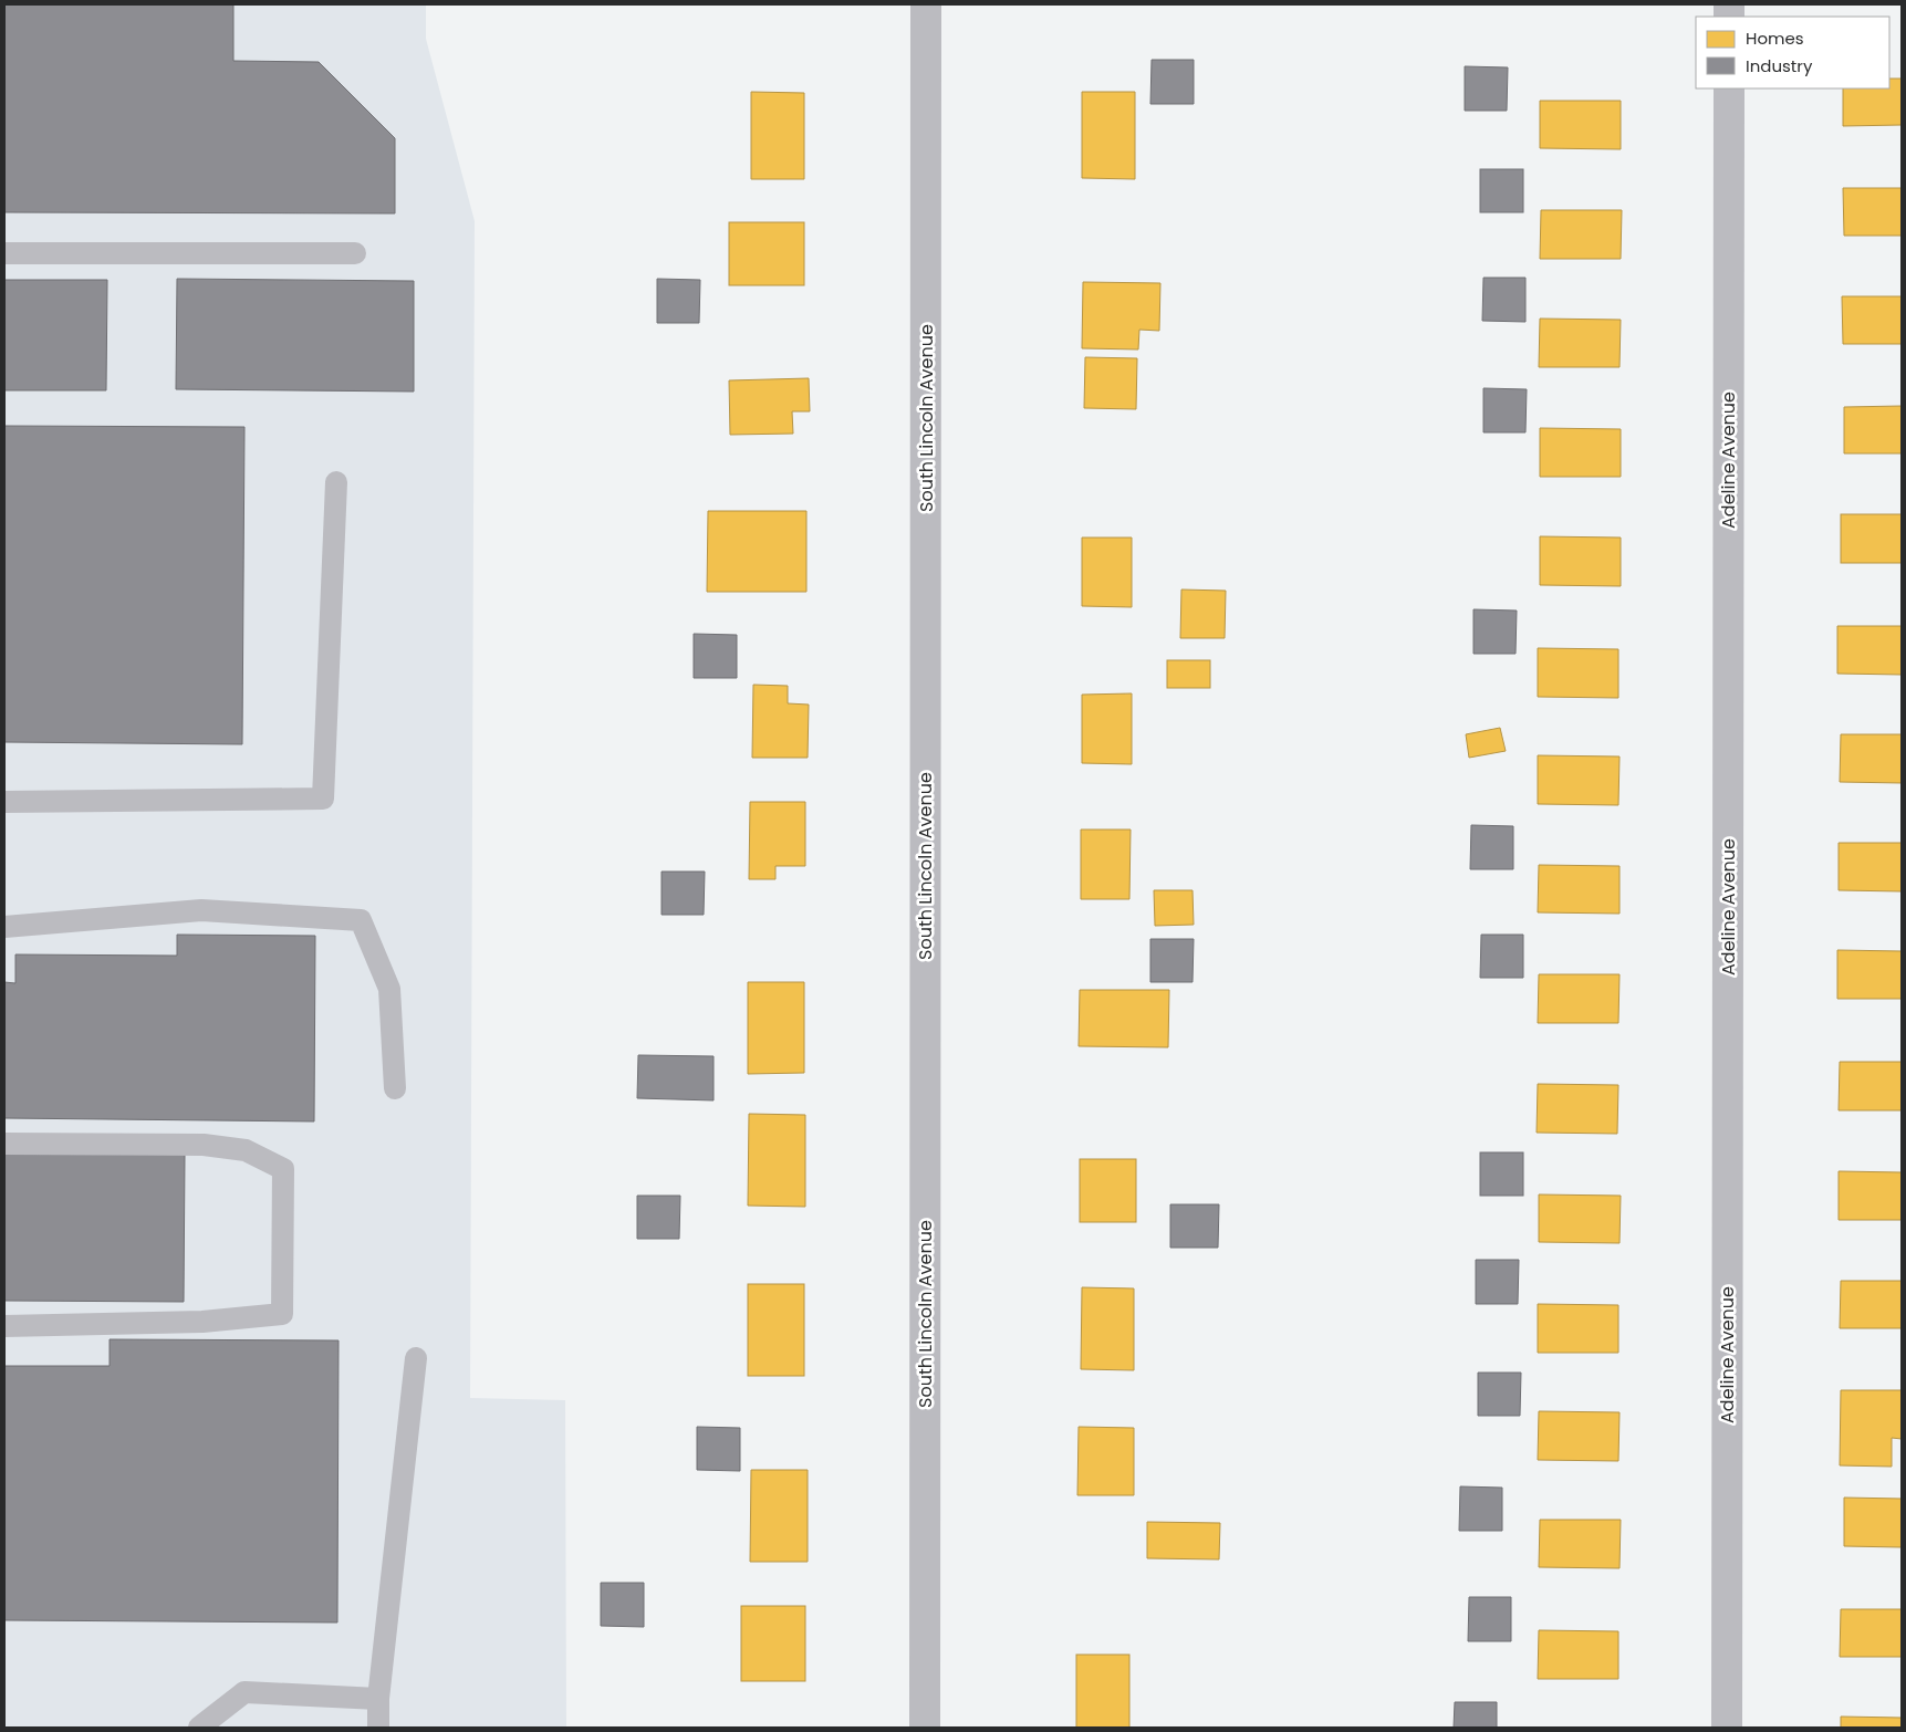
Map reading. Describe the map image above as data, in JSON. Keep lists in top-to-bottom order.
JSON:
{
  "streets": {
    "street": ["South Lincoln Avenue", "Adeline Avenue"]
  },
  "legend": ["Homes", "Industry"]
}
